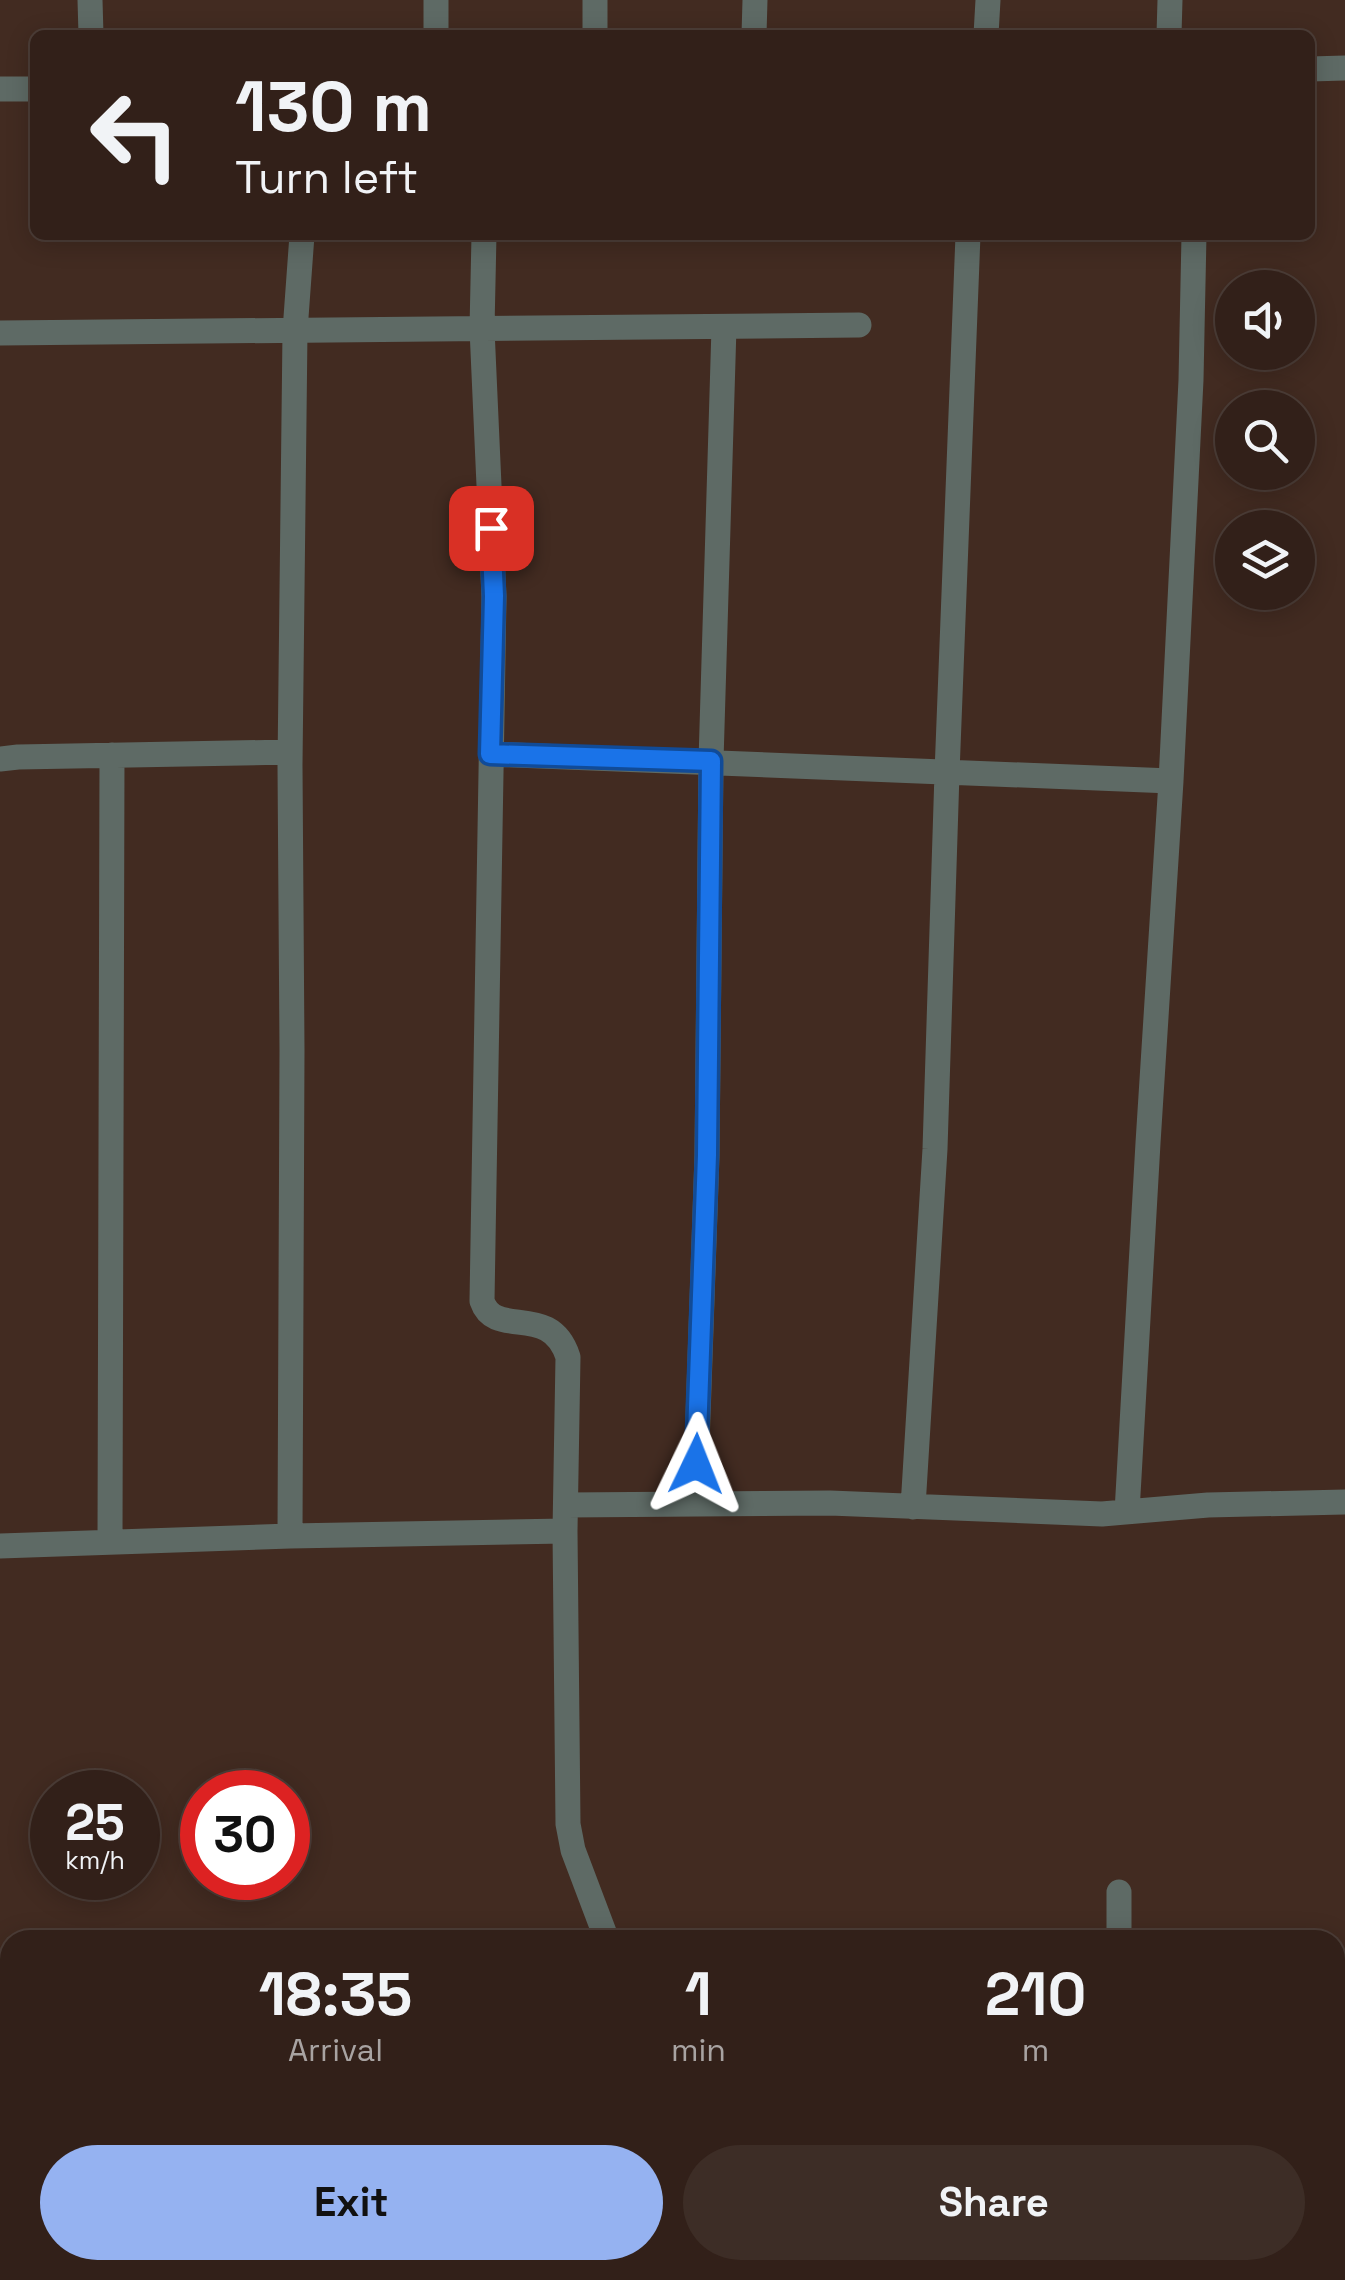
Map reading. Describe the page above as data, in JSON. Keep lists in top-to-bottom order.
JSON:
{
  "page": {
    "turn": ["130 m", "Turn left"],
    "speed": "25 km/h",
    "limit": "30",
    "eta": [
      "18:35",
      "Arrival",
      "1",
      "min",
      "210",
      "m"
    ],
    "buttons": ["Exit", "Share"]
  }
}
